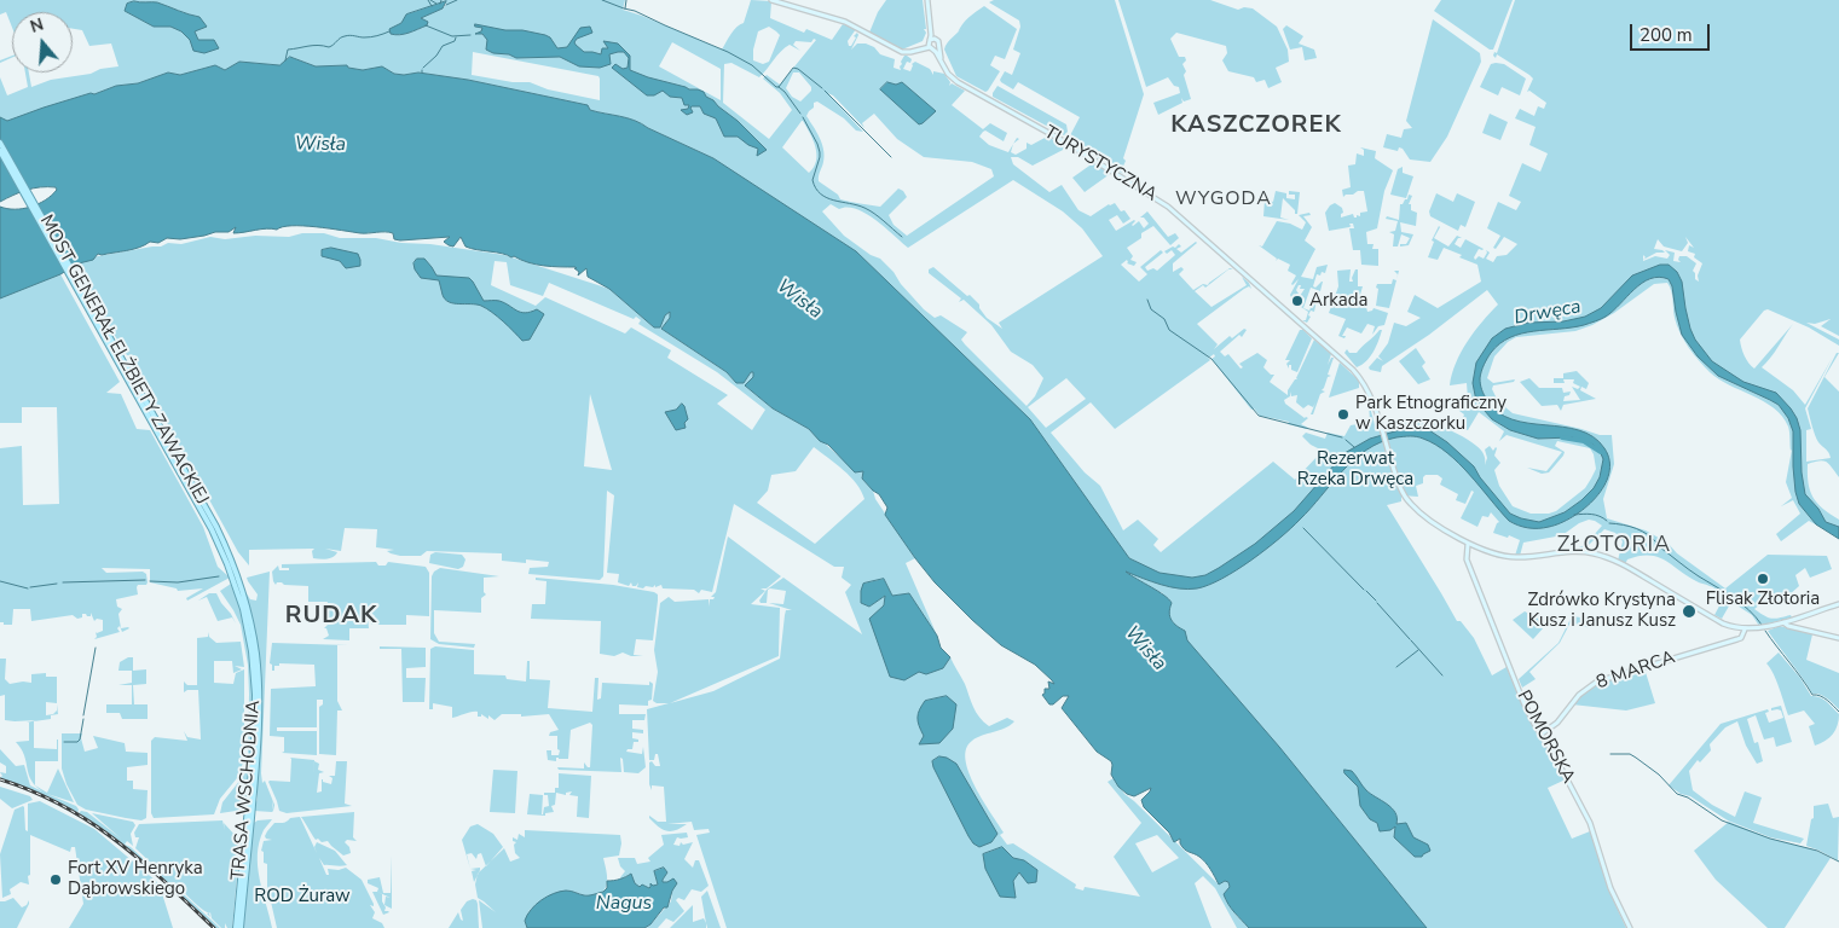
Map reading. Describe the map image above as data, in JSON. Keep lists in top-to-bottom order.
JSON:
{
  "streets": {
    "main road": [
      "TURYSTYCZNA",
      "MOST GENERAŁ ELŻBIETY ZAWACKIEJ",
      "8 MARCA",
      "POMORSKA",
      "TRASA WSCHODNIA"
    ]
  },
  "crossings": [
    ["TURYSTYCZNA", "POMORSKA"],
    ["MOST GENERAŁ ELŻBIETY ZAWACKIEJ", "TRASA WSCHODNIA"],
    ["8 MARCA", "POMORSKA"]
  ],
  "districts": [
    "KASZCZOREK",
    "WYGODA",
    "ZŁOTORIA",
    "RUDAK"
  ],
  "water": ["Wisła", "Drwęca", "Nagus"],
  "parks": ["Rezerwat Rzeka Drwęca", "ROD Żuraw"],
  "places": [
    "Arkada",
    "Park Etnograficzny w Kaszczorku",
    "Flisak Złotoria",
    "Zdrówko Krystyna Kusz i Janusz Kusz",
    "Fort XV Henryka Dąbrowskiego"
  ],
  "scale_bar": "200 m",
  "north": "top"
}
